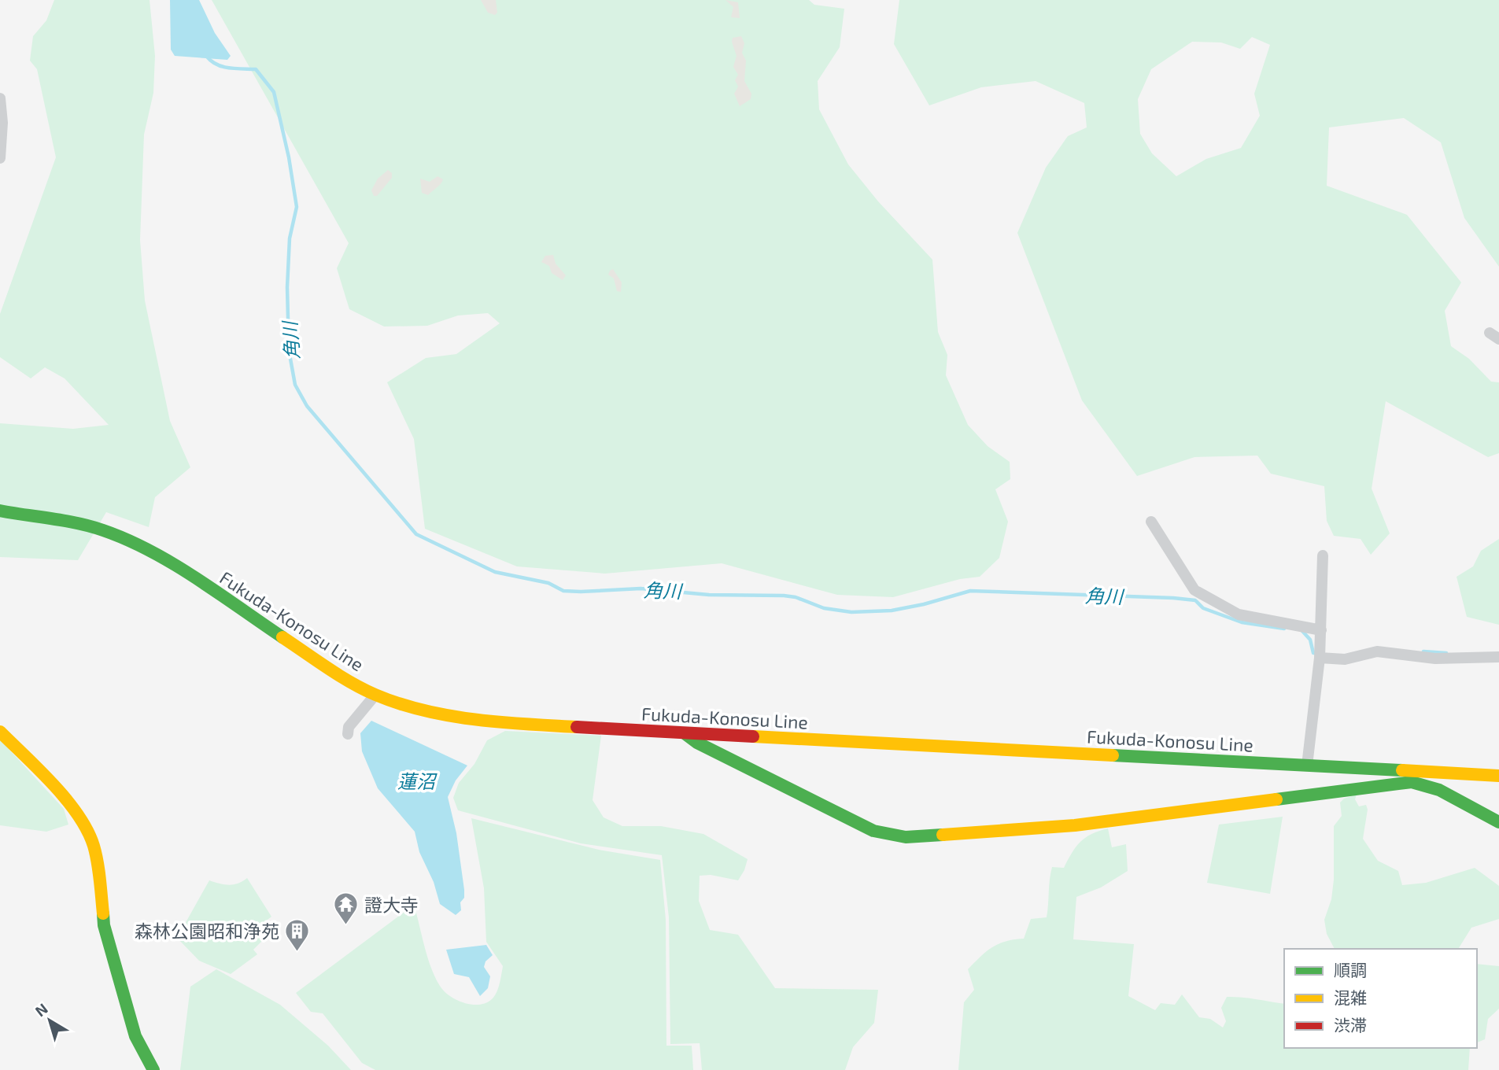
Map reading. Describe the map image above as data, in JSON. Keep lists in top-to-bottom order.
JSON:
{
  "streets": {
    "main road": ["Fukuda-Konosu Line"]
  },
  "water": ["角川", "蓮沼"],
  "places": {
    "temple": ["證大寺"],
    "building": ["森林公園昭和浄苑"]
  },
  "legend": ["順調", "混雑", "渋滞"],
  "north": "top left"
}
